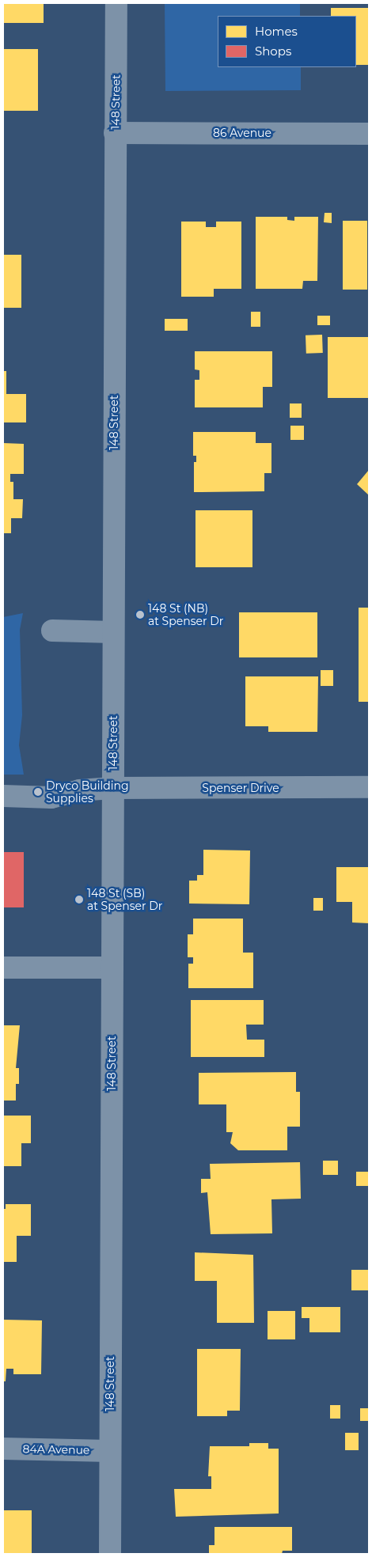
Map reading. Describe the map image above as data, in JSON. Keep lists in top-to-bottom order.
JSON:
{
  "streets": {
    "street": [
      "148 Street",
      "86 Avenue",
      "Spenser Drive",
      "84A Avenue"
    ]
  },
  "crossings": [
    ["148 Street", "86 Avenue"],
    ["148 Street", "Spenser Drive"],
    ["148 Street", "84A Avenue"]
  ],
  "places": ["148 St (NB) at Spenser Dr", "Dryco Building Supplies", "148 St (SB) at Spenser Dr"],
  "legend": ["Homes", "Shops"]
}
